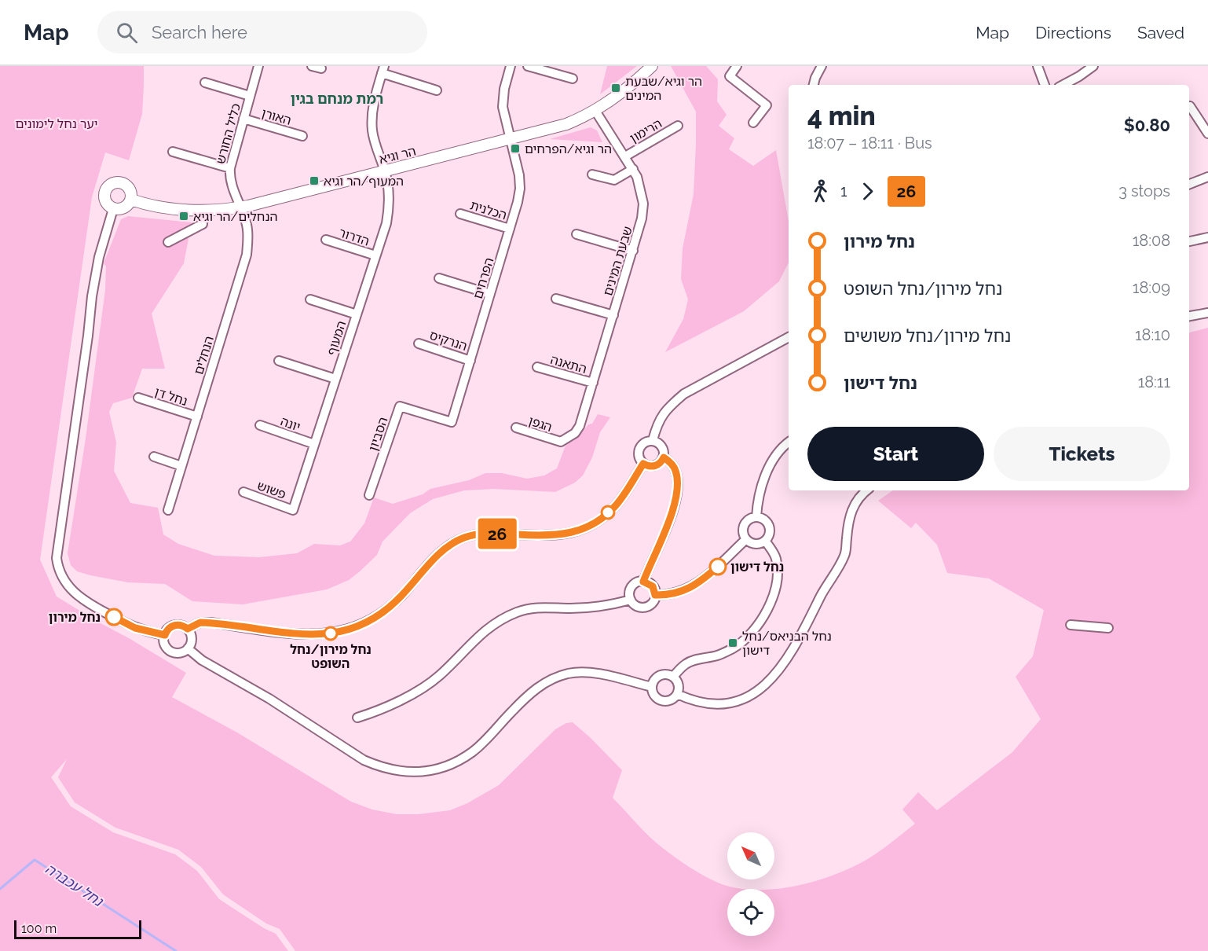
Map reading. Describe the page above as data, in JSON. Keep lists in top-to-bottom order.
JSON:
{
  "streets": {
    "street": [
      "האורן",
      "הרימון",
      "כליל החורש",
      "הר וגיא",
      "הכלנית",
      "הדרור",
      "שבעת המינים",
      "הפרחים",
      "המעוף",
      "הנרקיס",
      "הנחלים",
      "התאנה",
      "נחל דן",
      "יונה",
      "הגפן",
      "הסביון",
      "פשוש"
    ]
  },
  "crossings": [
    ["האורן", "כליל החורש"],
    ["הרימון", "שבעת המינים"],
    ["כליל החורש", "הר וגיא"],
    ["כליל החורש", "הנחלים"],
    ["הר וגיא", "שבעת המינים"],
    ["הר וגיא", "הפרחים"],
    ["הר וגיא", "המעוף"],
    ["הר וגיא", "הנחלים"],
    ["הכלנית", "הפרחים"],
    ["הדרור", "המעוף"],
    ["שבעת המינים", "התאנה"],
    ["שבעת המינים", "הגפן"],
    ["הפרחים", "הנרקיס"],
    ["הפרחים", "הסביון"],
    ["המעוף", "יונה"],
    ["המעוף", "פשוש"],
    ["הנחלים", "נחל דן"]
  ],
  "districts": ["רמת מנחם בגין"],
  "water": ["נחל עכברה"],
  "parks": ["יער נחל לימונים"],
  "places": {
    "transit": [
      "הר וגיא/שבעת המינים",
      "הר וגיא/הפרחים",
      "המעוף/הר וגיא",
      "הנחלים/הר וגיא",
      "נחל הבניאס/נחל דישון"
    ],
    "other": ["נחל דישון", "נחל מירון", "נחל מירון/נחל השופט"]
  },
  "lines": ["bus line 26"],
  "scale_bar": "100 m",
  "north": "top left",
  "page": {
    "header": "Map",
    "search": "Search here",
    "nav": ["Map", "Directions", "Saved"],
    "on_map": "26",
    "heading": ["4 min", "18:07 – 18:11 · Bus", "$0.80"],
    "legs": ["1", "26", "3 stops"],
    "list": [
      {
        "name": "נחל מירון",
        "value": "18:08"
      },
      {
        "name": "נחל מירון/נחל השופט",
        "value": "18:09"
      },
      {
        "name": "נחל מירון/נחל משושים",
        "value": "18:10"
      },
      {
        "name": "נחל דישון",
        "value": "18:11"
      }
    ],
    "buttons": ["Start", "Tickets"],
    "scale": "100 m"
  }
}
